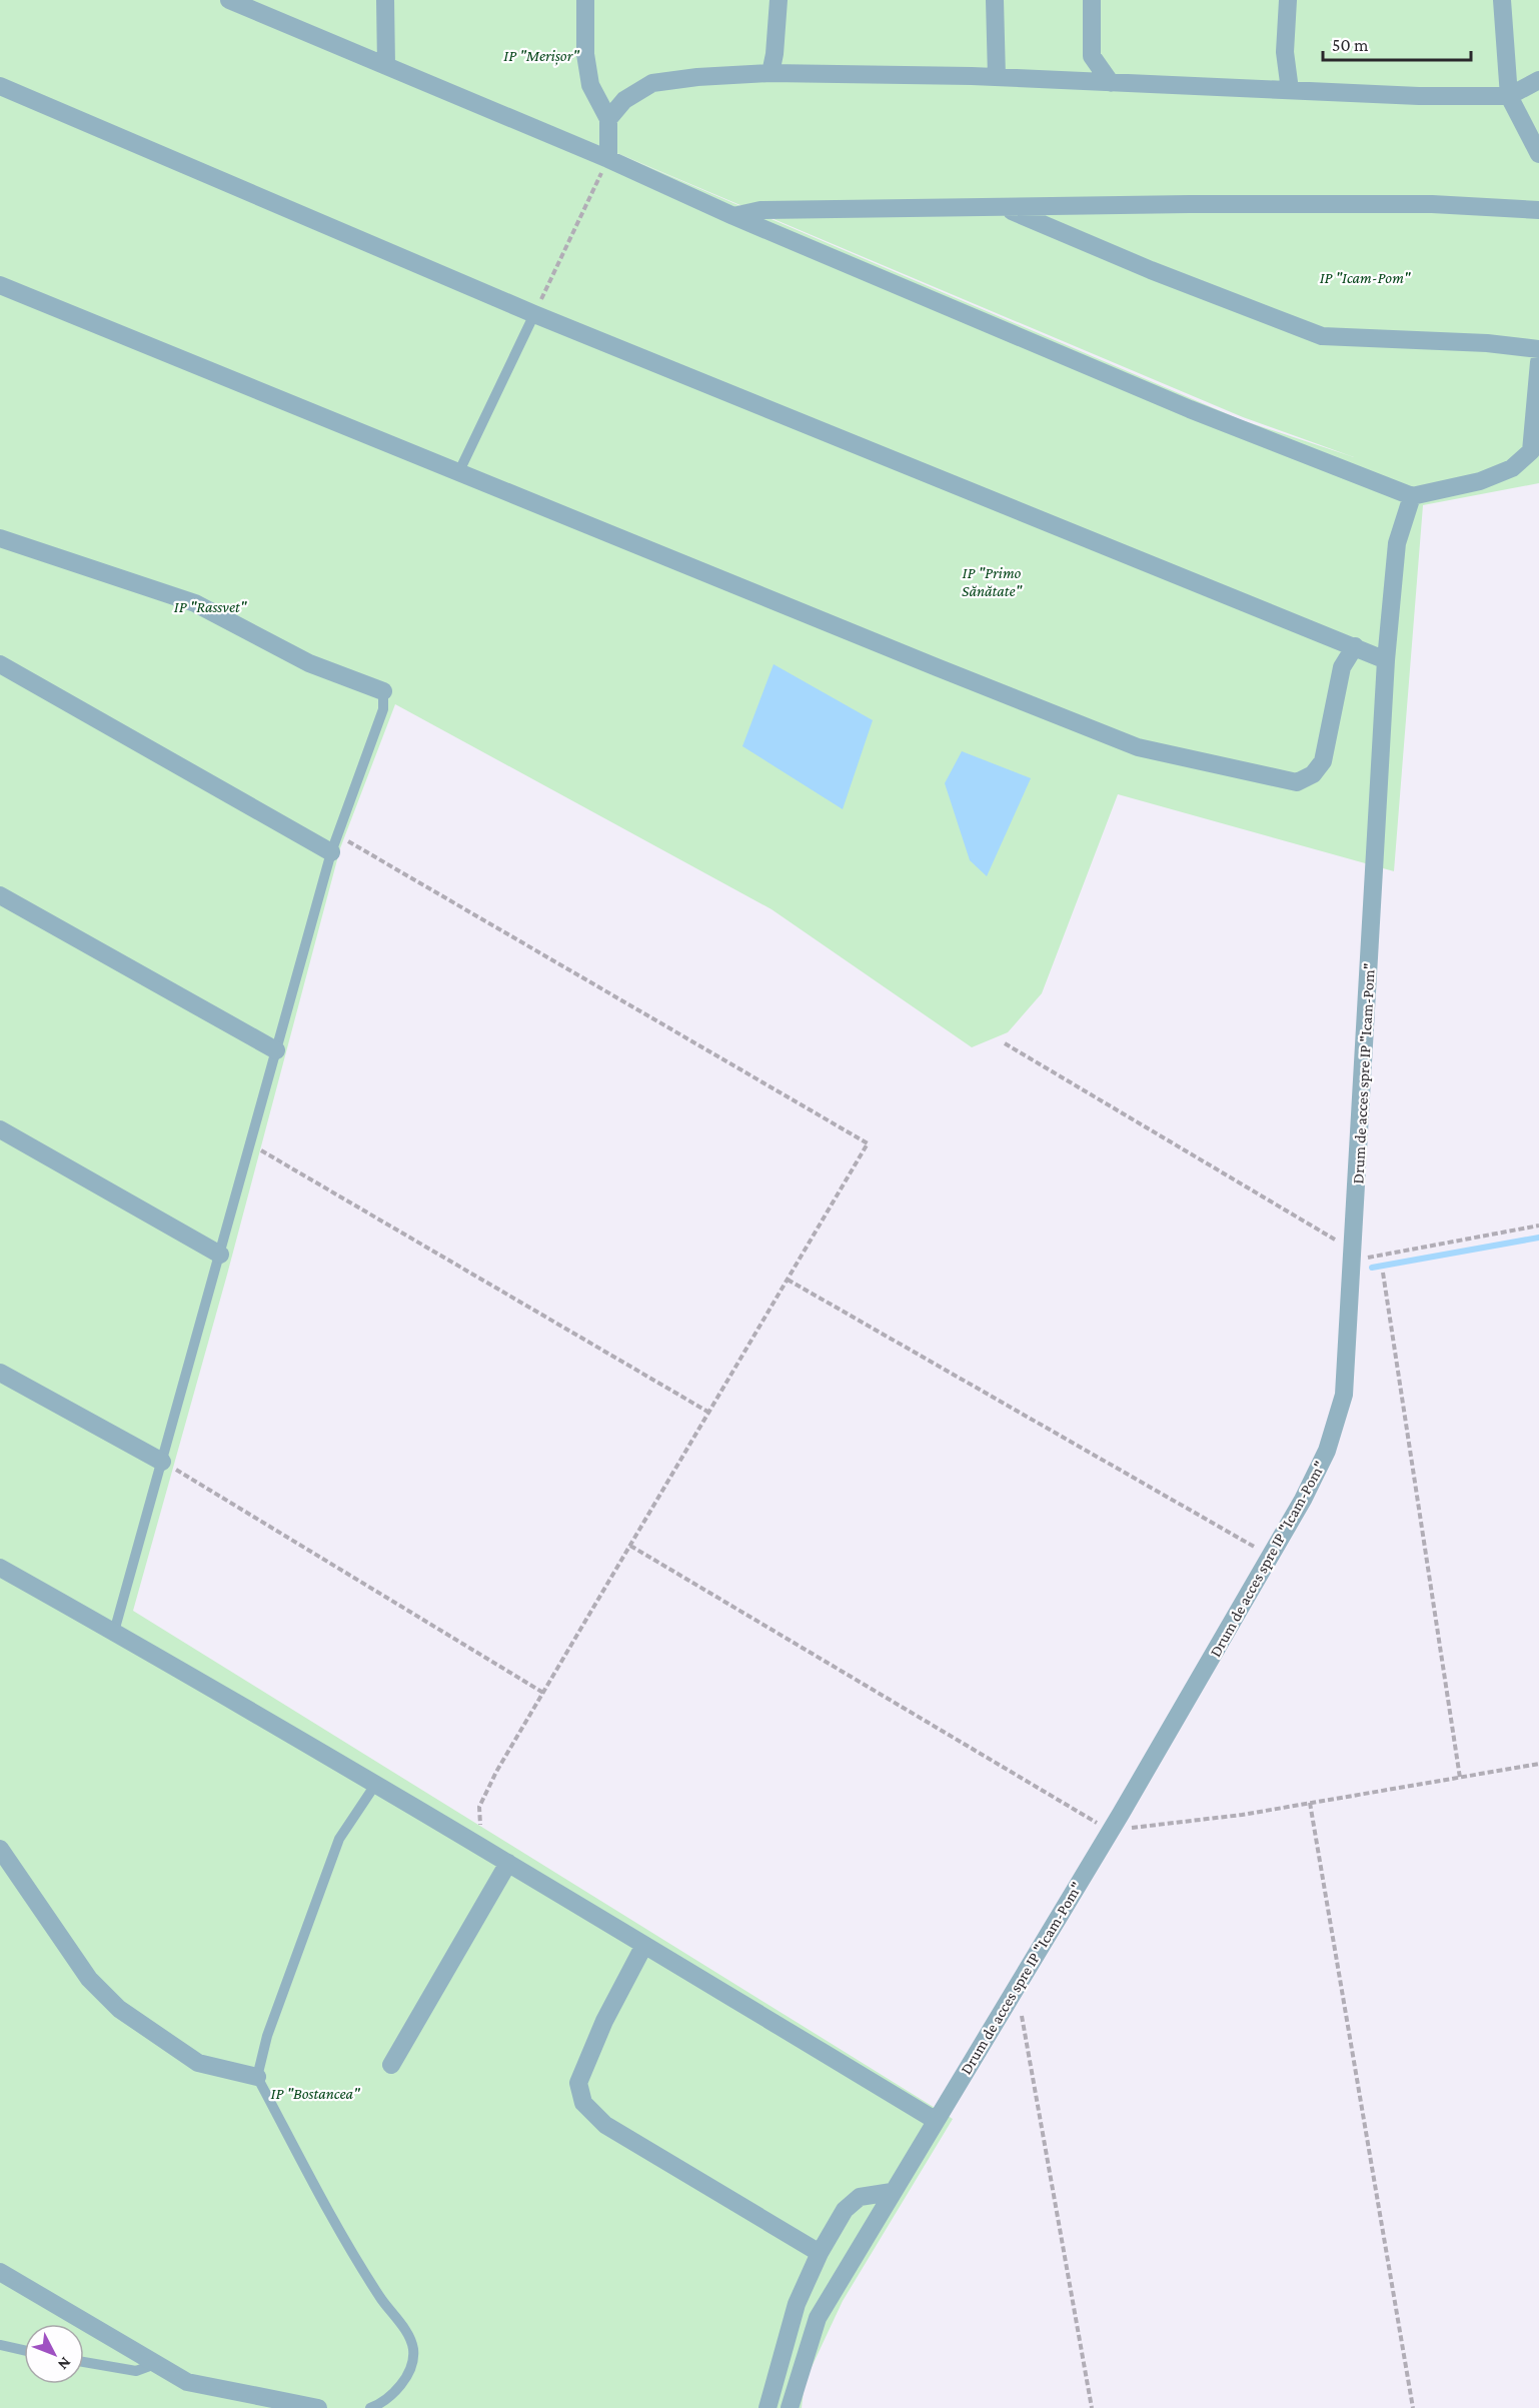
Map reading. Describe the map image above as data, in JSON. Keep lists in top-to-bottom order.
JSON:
{
  "streets": {
    "street": ["Drum de acces spre IP \"Icam-Pom\""]
  },
  "parks": [
    "IP \"Merișor\"",
    "IP \"Icam-Pom\"",
    "IP \"Primo Sănătate\"",
    "IP \"Rassvet\"",
    "IP \"Bostancea\""
  ],
  "scale_bar": "50 m",
  "north": "bottom right"
}
